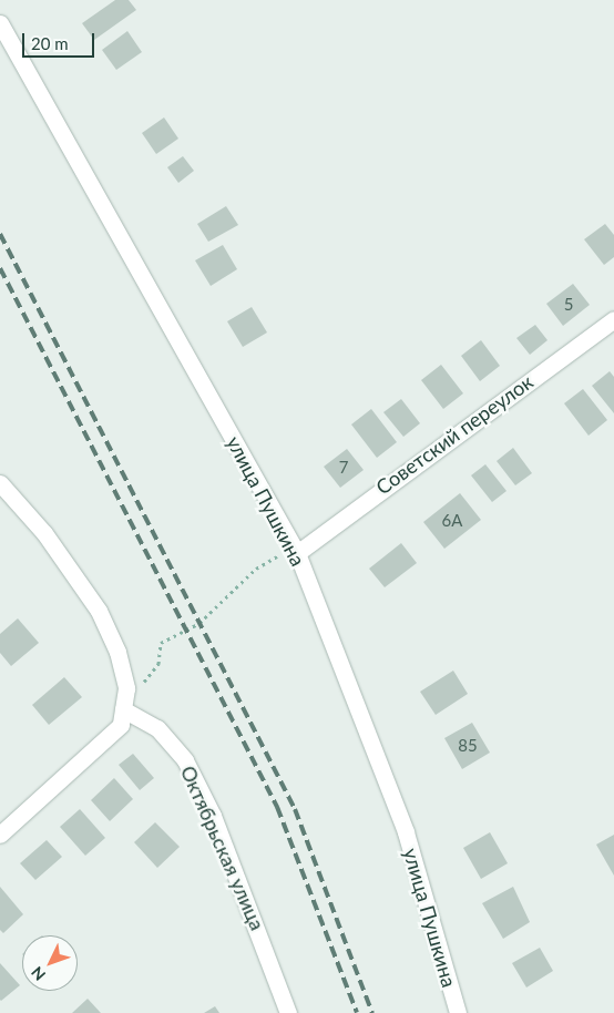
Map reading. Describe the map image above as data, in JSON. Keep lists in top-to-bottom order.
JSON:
{
  "streets": {
    "street": ["Советский переулок", "улица Пушкина", "Октябрьская улица"]
  },
  "crossings": [
    ["Советский переулок", "улица Пушкина"]
  ],
  "house_numbers": [
    "5",
    "7",
    "6А",
    "85"
  ],
  "scale_bar": "20 m",
  "north": "bottom left"
}
